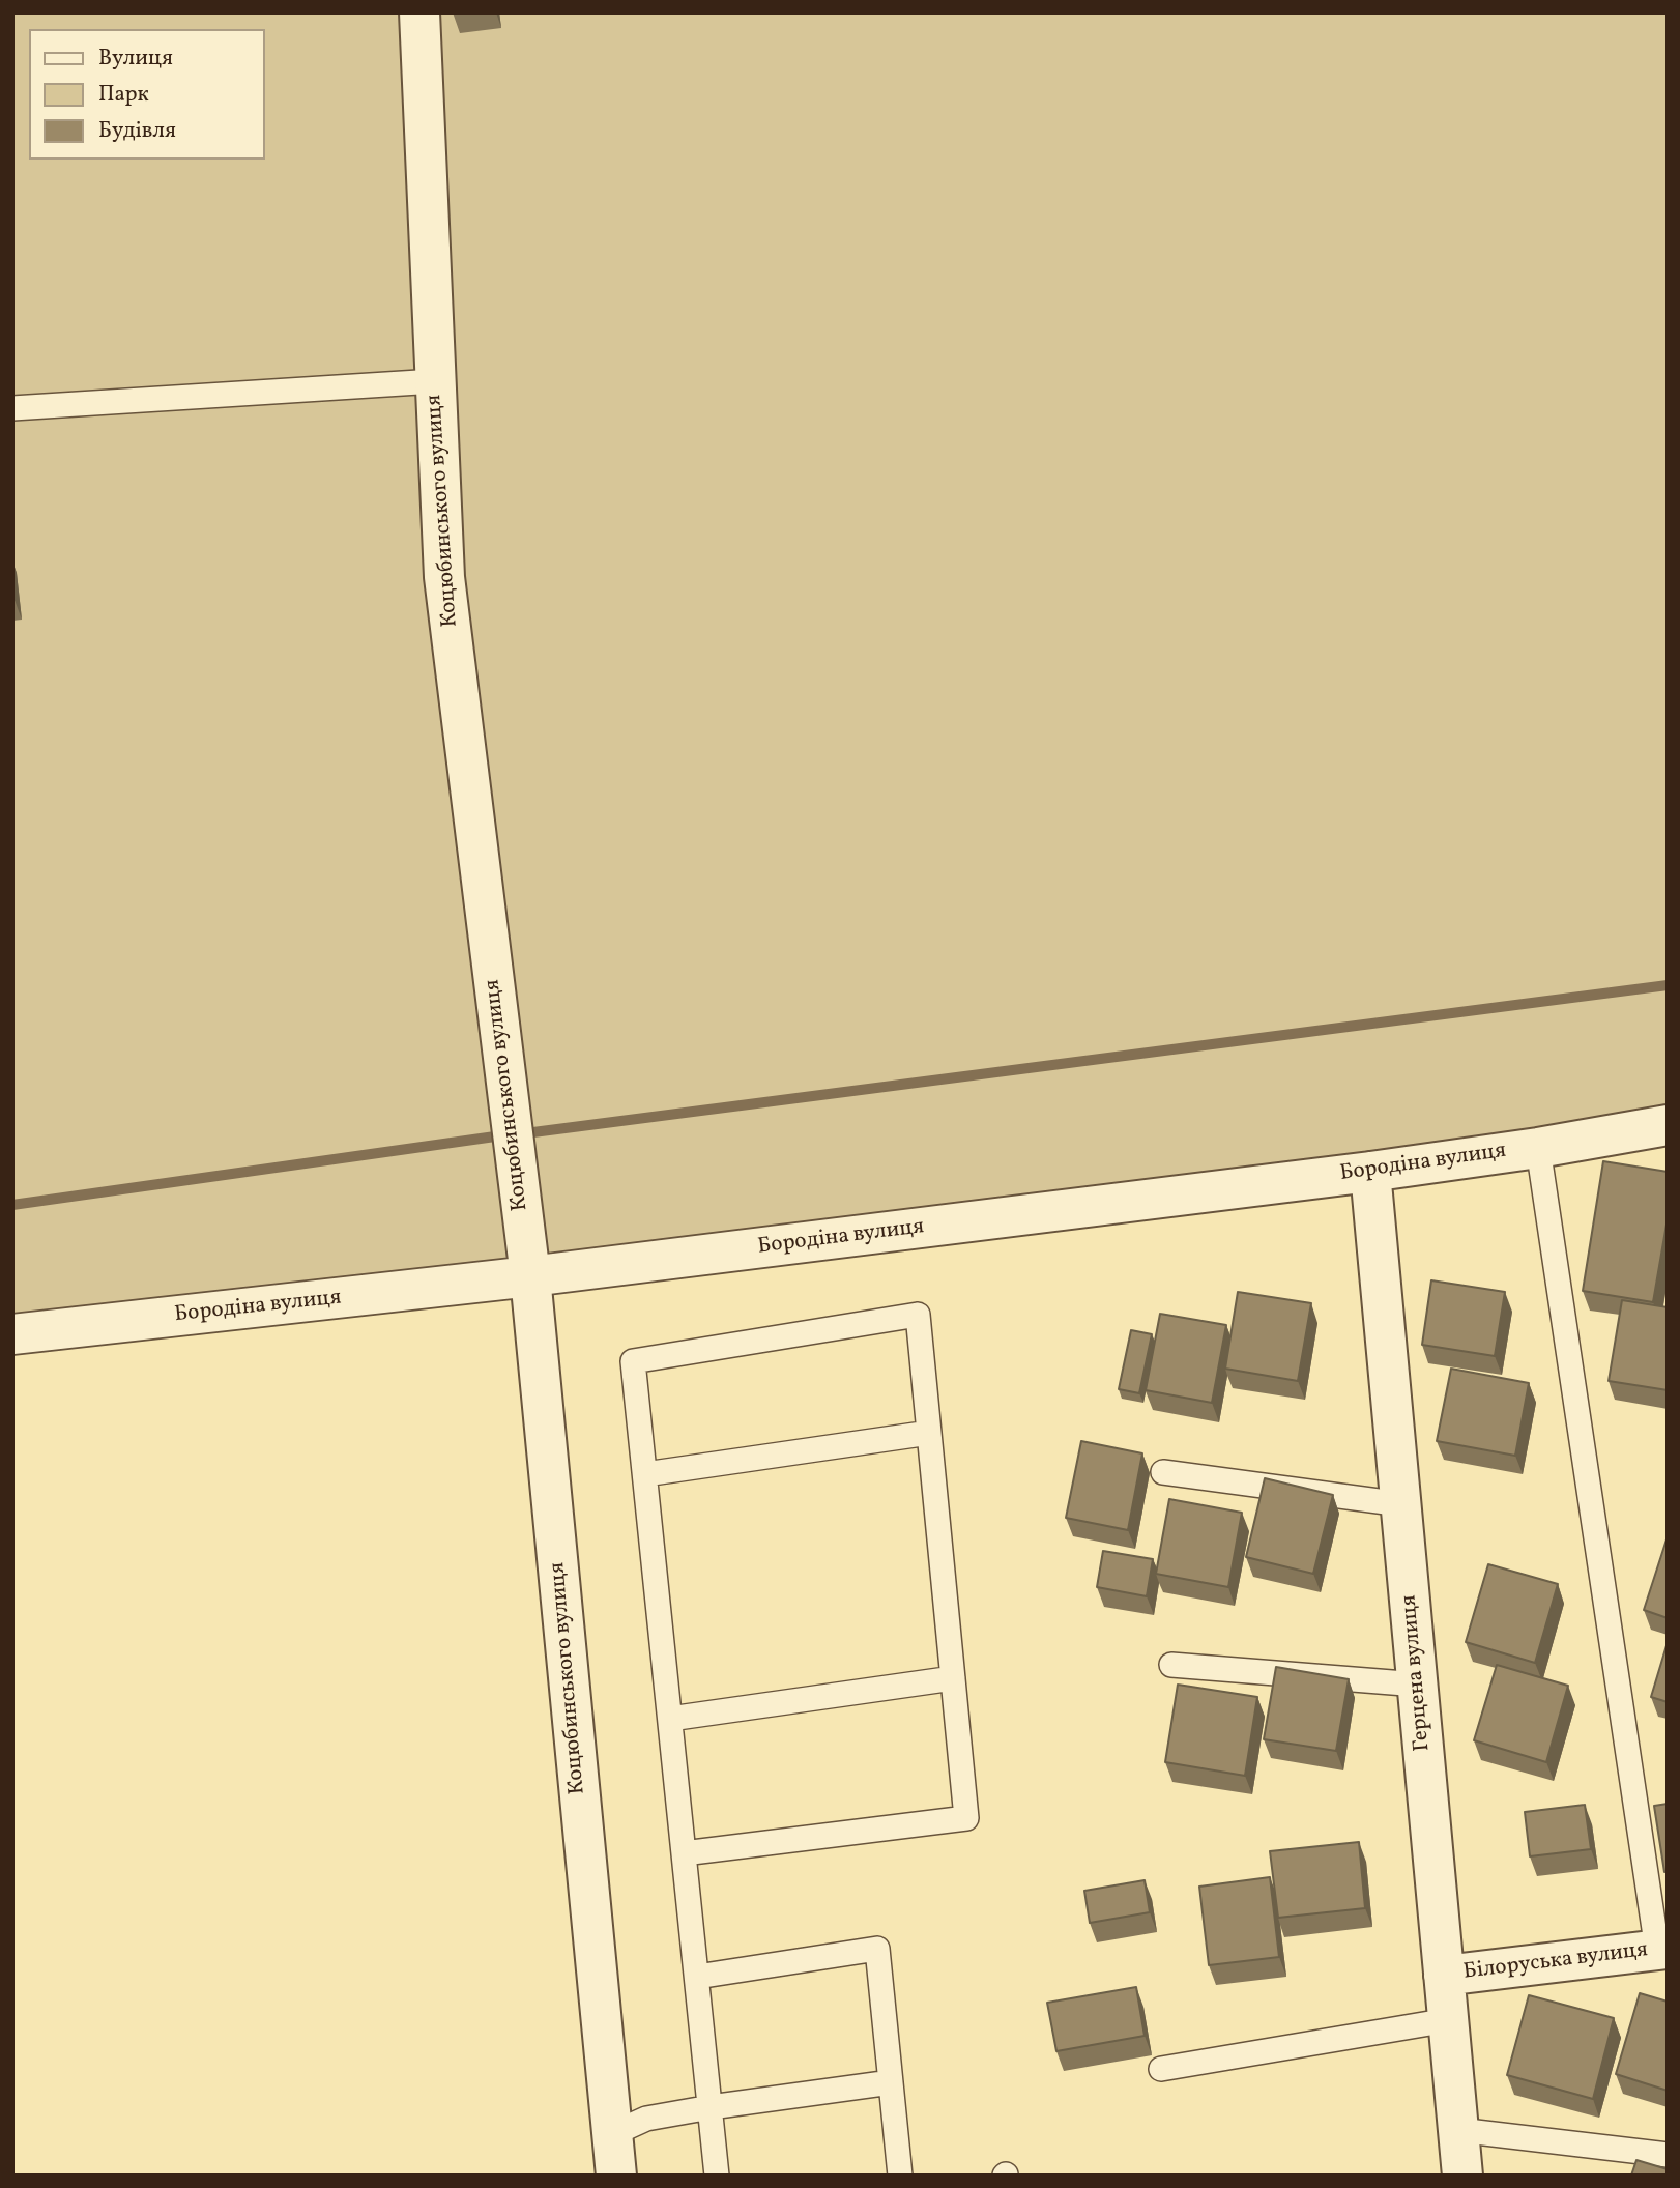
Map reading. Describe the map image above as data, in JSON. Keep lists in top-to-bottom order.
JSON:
{
  "streets": {
    "street": [
      "Коцюбинського вулиця",
      "Бородіна вулиця",
      "Герцена вулиця",
      "Білоруська вулиця"
    ]
  },
  "crossings": [
    ["Коцюбинського вулиця", "Бородіна вулиця"],
    ["Бородіна вулиця", "Герцена вулиця"],
    ["Герцена вулиця", "Білоруська вулиця"]
  ],
  "legend": ["Вулиця", "Парк", "Будівля"]
}
